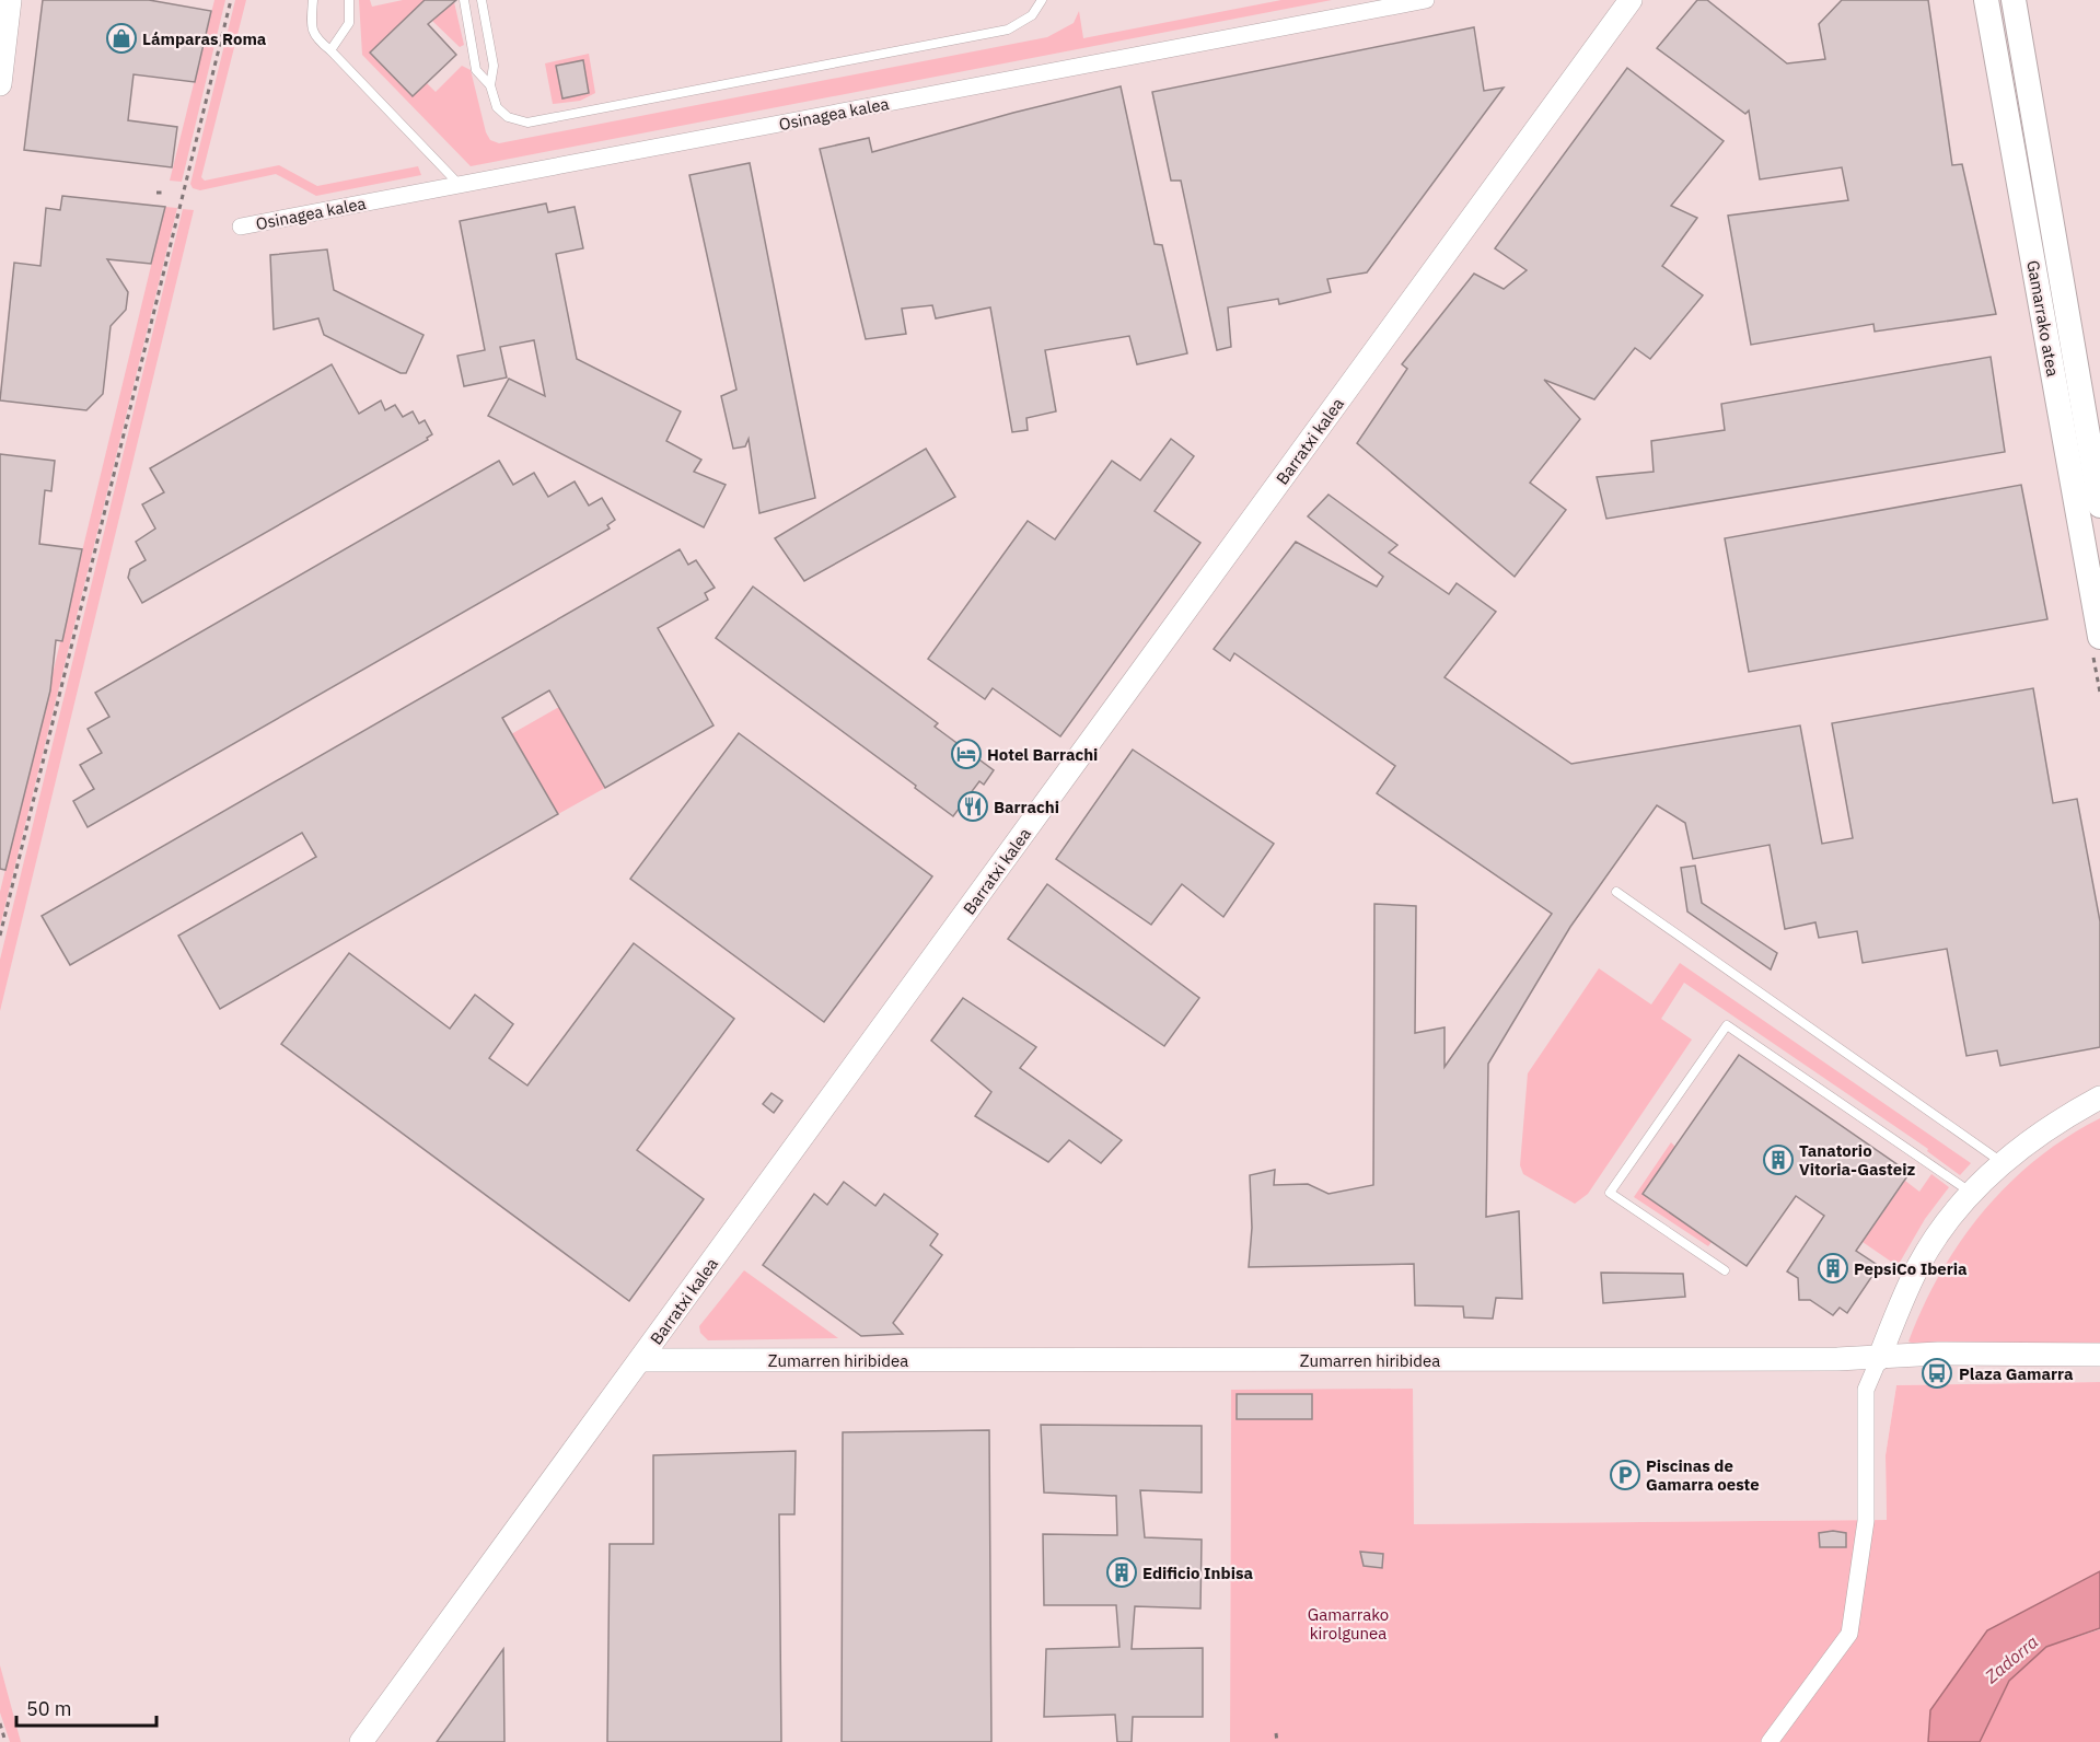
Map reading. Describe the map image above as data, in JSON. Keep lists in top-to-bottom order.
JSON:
{
  "streets": {
    "main road": ["Gamarrako atea"],
    "street": ["Osinagea kalea", "Barratxi kalea", "Zumarren hiribidea"]
  },
  "crossings": [
    ["Barratxi kalea", "Zumarren hiribidea"]
  ],
  "water": ["Zadorra"],
  "parks": ["Gamarrako kirolgunea"],
  "places": {
    "shop": ["Lámparas Roma"],
    "hotel": ["Hotel Barrachi"],
    "restaurant": ["Barrachi"],
    "building": ["Tanatorio Vitoria-Gasteiz", "PepsiCo Iberia", "Edificio Inbisa"],
    "bus stop": ["Plaza Gamarra"],
    "parking": ["Piscinas de Gamarra oeste"]
  },
  "scale_bar": "50 m"
}
